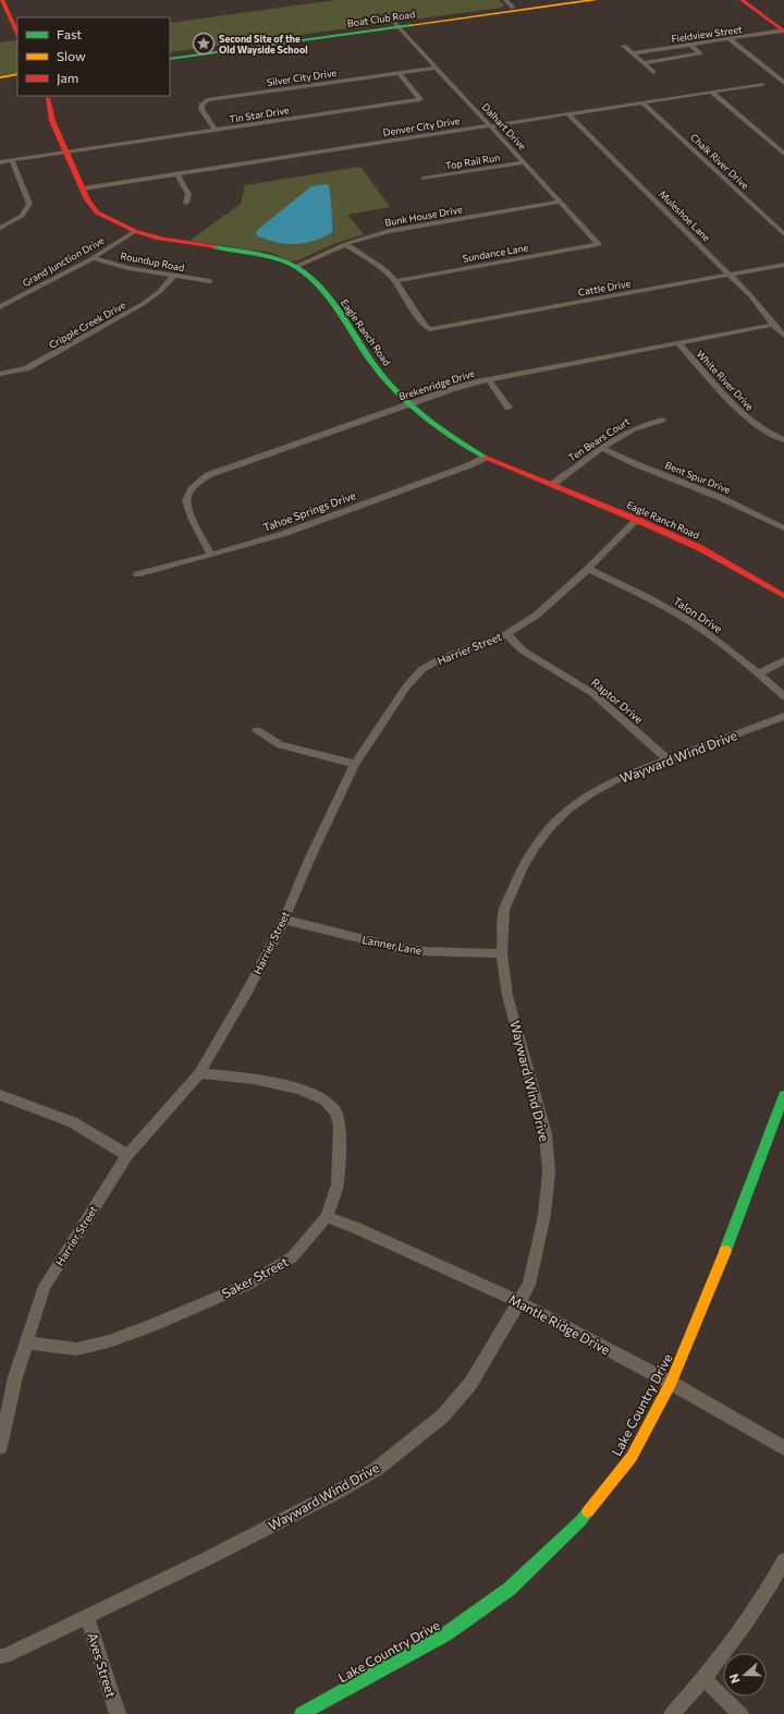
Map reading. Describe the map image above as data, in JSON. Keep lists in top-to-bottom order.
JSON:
{
  "streets": {
    "street": [
      "Boat Club Road",
      "Fieldview Street",
      "Silver City Drive",
      "Tin Star Drive",
      "Denver City Drive",
      "Dalhart Drive",
      "Top Rail Run",
      "Chalk River Drive",
      "Bunk House Drive",
      "Muleshoe Lane",
      "Sundance Lane",
      "Grand Junction Drive",
      "Roundup Road",
      "Cattle Drive",
      "Cripple Creek Drive",
      "Eagle Ranch Road",
      "White River Drive",
      "Brekenridge Drive",
      "Ten Bears Court",
      "Bent Spur Drive",
      "Tahoe Springs Drive",
      "Talon Drive",
      "Harrier Street",
      "Raptor Drive",
      "Wayward Wind Drive",
      "Lanner Lane",
      "Saker Street",
      "Mantle Ridge Drive",
      "Lake Country Drive",
      "Aves Street"
    ]
  },
  "crossings": [
    ["Boat Club Road", "Dalhart Drive"],
    ["Silver City Drive", "Tin Star Drive"],
    ["Silver City Drive", "Dalhart Drive"],
    ["Tin Star Drive", "Eagle Ranch Road"],
    ["Denver City Drive", "Dalhart Drive"],
    ["Denver City Drive", "Chalk River Drive"],
    ["Denver City Drive", "Muleshoe Lane"],
    ["Denver City Drive", "Eagle Ranch Road"],
    ["Dalhart Drive", "Top Rail Run"],
    ["Dalhart Drive", "Bunk House Drive"],
    ["Dalhart Drive", "Sundance Lane"],
    ["Bunk House Drive", "Eagle Ranch Road"],
    ["Muleshoe Lane", "Cattle Drive"],
    ["Muleshoe Lane", "Brekenridge Drive"],
    ["Sundance Lane", "Cattle Drive"],
    ["Grand Junction Drive", "Roundup Road"],
    ["Grand Junction Drive", "Eagle Ranch Road"],
    ["Roundup Road", "Cripple Creek Drive"],
    ["Eagle Ranch Road", "Brekenridge Drive"],
    ["Eagle Ranch Road", "Ten Bears Court"],
    ["Eagle Ranch Road", "Tahoe Springs Drive"],
    ["Eagle Ranch Road", "Harrier Street"],
    ["White River Drive", "Brekenridge Drive"],
    ["Brekenridge Drive", "Tahoe Springs Drive"],
    ["Ten Bears Court", "Bent Spur Drive"],
    ["Talon Drive", "Harrier Street"],
    ["Harrier Street", "Raptor Drive"],
    ["Harrier Street", "Lanner Lane"],
    ["Harrier Street", "Saker Street"],
    ["Raptor Drive", "Wayward Wind Drive"],
    ["Wayward Wind Drive", "Lanner Lane"],
    ["Wayward Wind Drive", "Mantle Ridge Drive"],
    ["Wayward Wind Drive", "Aves Street"],
    ["Saker Street", "Mantle Ridge Drive"],
    ["Mantle Ridge Drive", "Lake Country Drive"]
  ],
  "places": {
    "place": ["Second Site of the Old Wayside School"]
  },
  "legend": ["Fast", "Slow", "Jam"],
  "north": "left"
}
